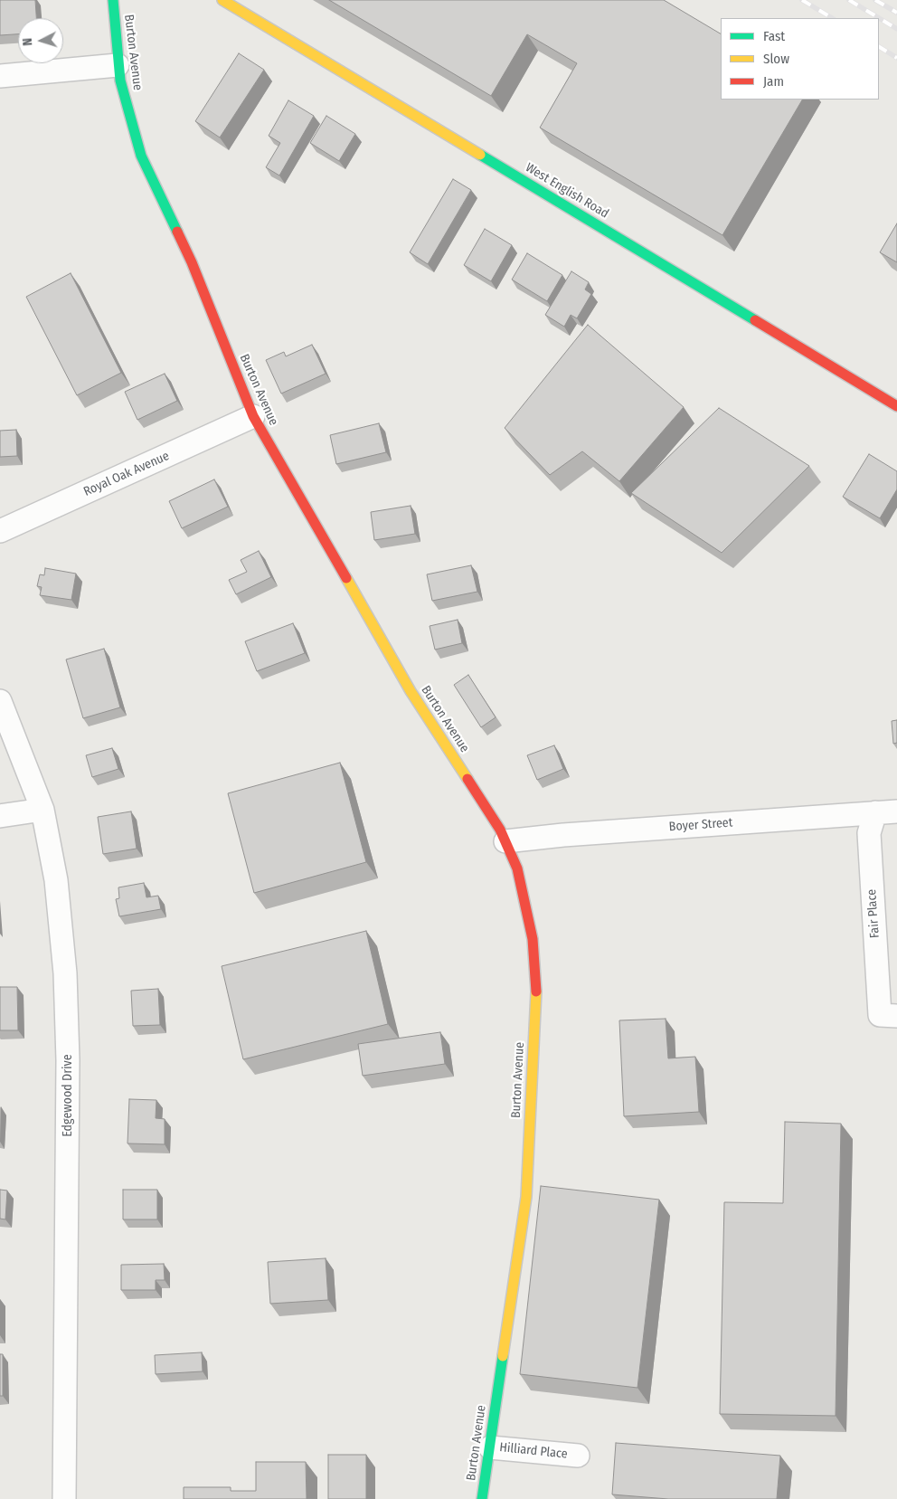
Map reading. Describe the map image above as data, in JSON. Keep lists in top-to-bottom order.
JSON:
{
  "streets": {
    "street": [
      "Burton Avenue",
      "West English Road",
      "Royal Oak Avenue",
      "Boyer Street",
      "Fair Place",
      "Edgewood Drive",
      "Hilliard Place"
    ]
  },
  "crossings": [
    ["Burton Avenue", "Royal Oak Avenue"],
    ["Burton Avenue", "Boyer Street"],
    ["Burton Avenue", "Hilliard Place"],
    ["Boyer Street", "Fair Place"]
  ],
  "legend": ["Fast", "Slow", "Jam"],
  "north": "left"
}
